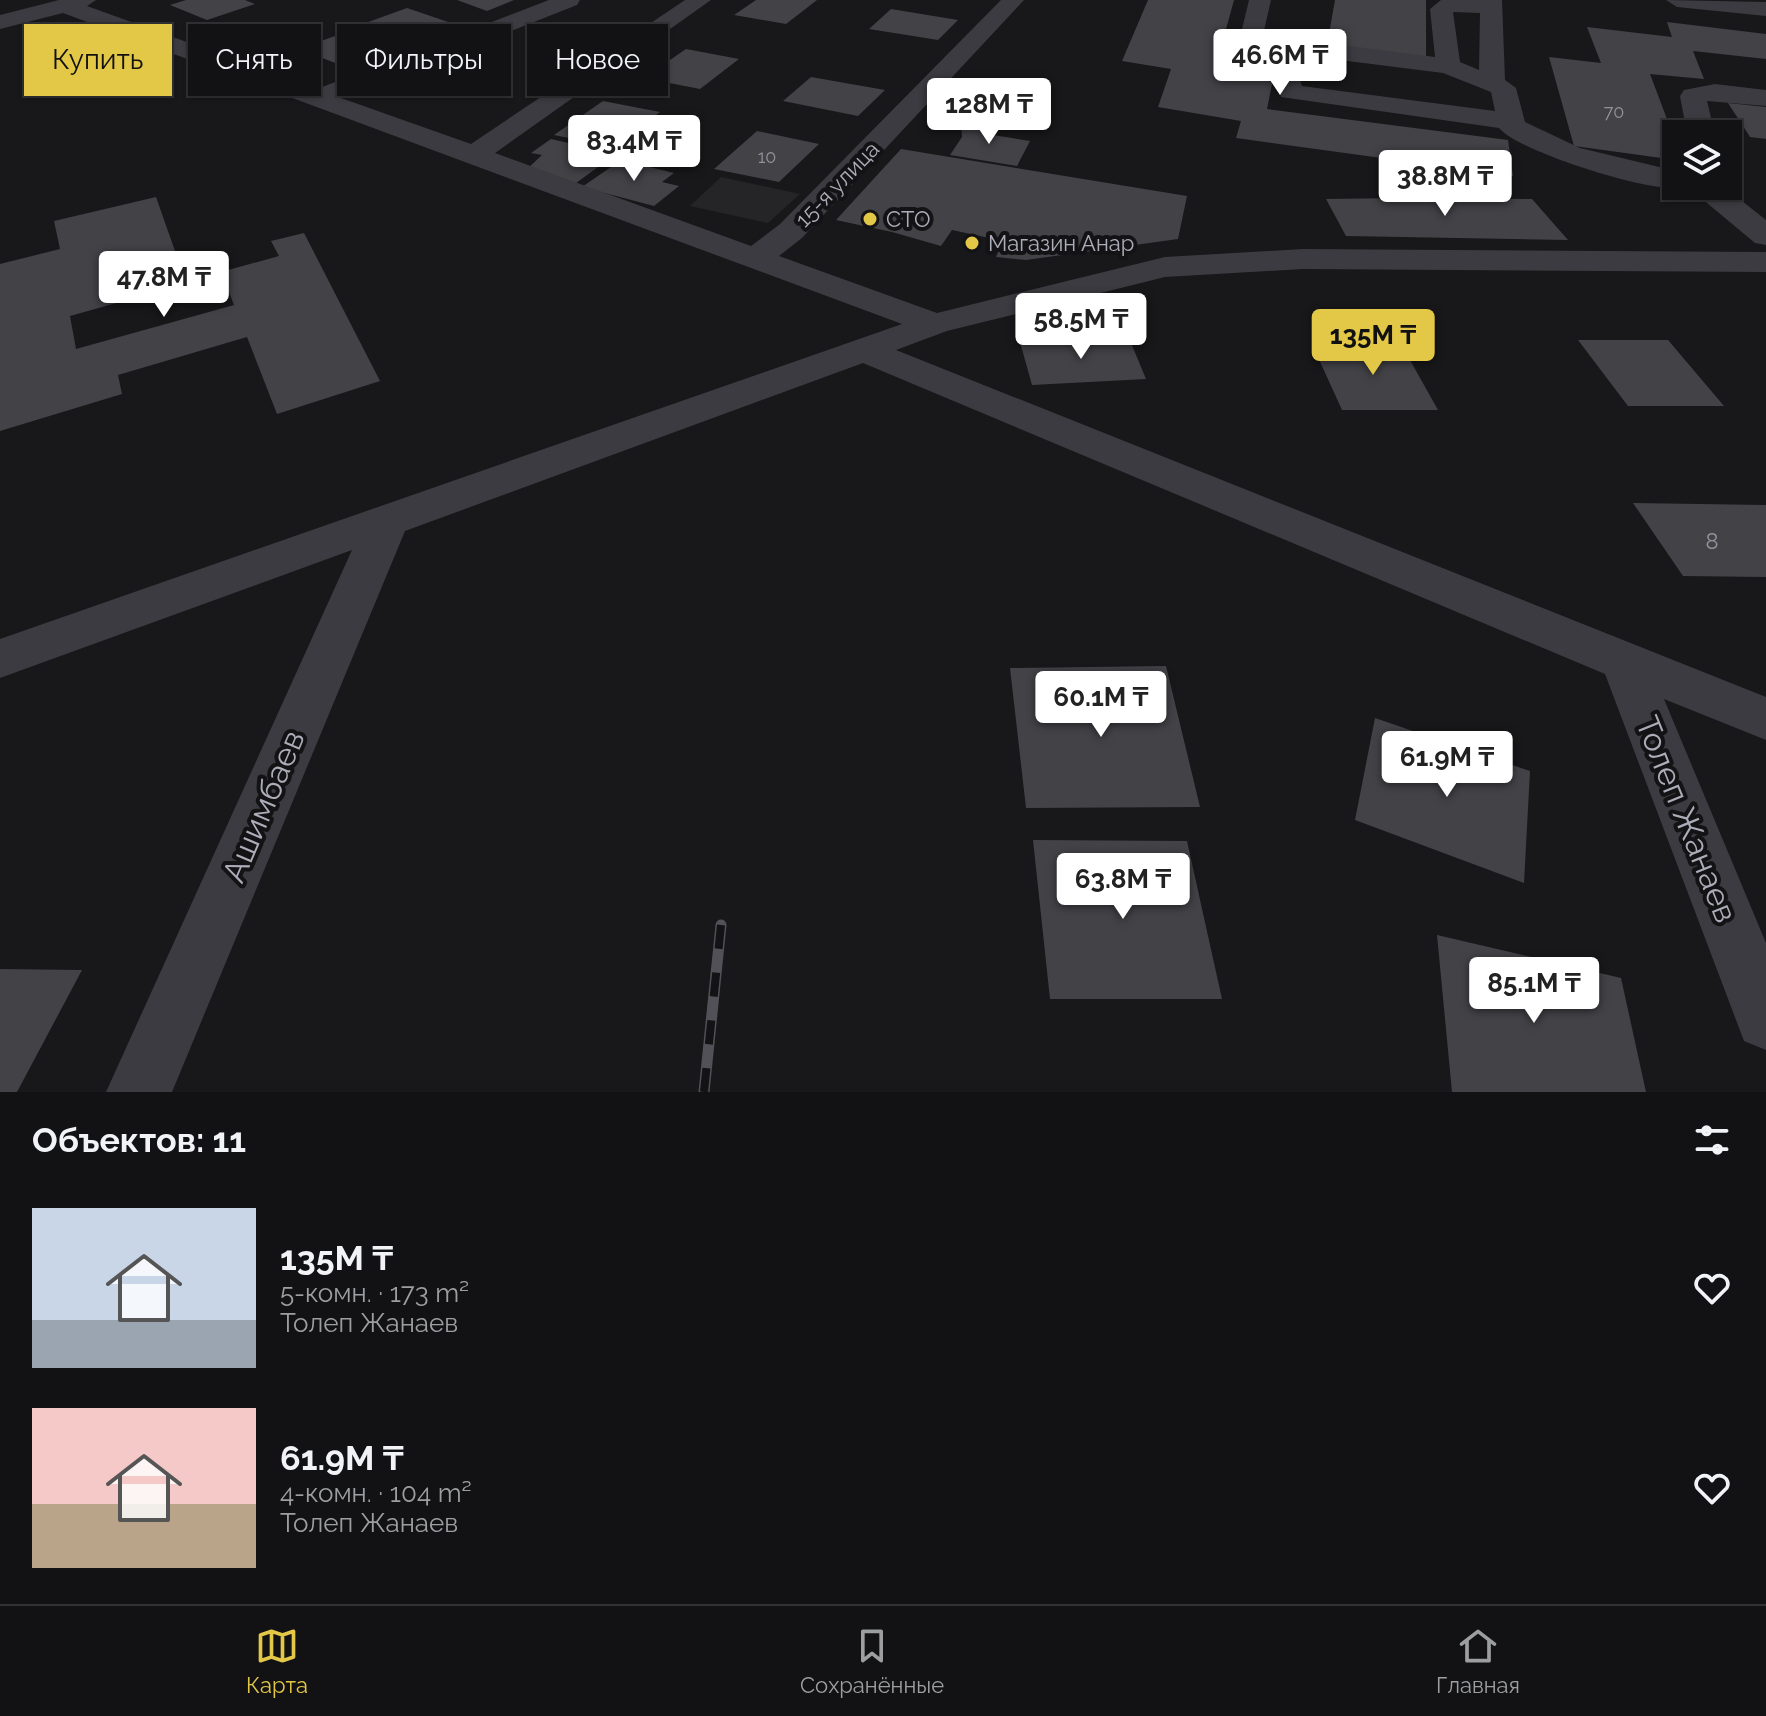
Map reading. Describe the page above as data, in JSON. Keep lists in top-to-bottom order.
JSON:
{
  "streets": {
    "street": ["15-я улица", "Ашимбаев", "Толеп Жанаев"]
  },
  "places": ["СТО", "Магазин Анар"],
  "house_numbers": ["70", "10", "8"],
  "page": {
    "chip": [
      "Купить",
      "Снять",
      "Фильтры",
      "Новое"
    ],
    "price": [
      "46.6M ₸",
      "128M ₸",
      "83.4M ₸",
      "38.8M ₸",
      "47.8M ₸",
      "58.5M ₸",
      "135M ₸",
      "60.1M ₸",
      "61.9M ₸",
      "63.8M ₸",
      "85.1M ₸"
    ],
    "heading": "Объектов: 11",
    "list": [
      {
        "name": "135M ₸",
        "note": "5-комн. · 173 m² · Толеп Жанаев"
      },
      {
        "name": "61.9M ₸",
        "note": "4-комн. · 104 m² · Толеп Жанаев"
      }
    ],
    "tabs": ["Карта", "Сохранённые", "Главная"]
  }
}
